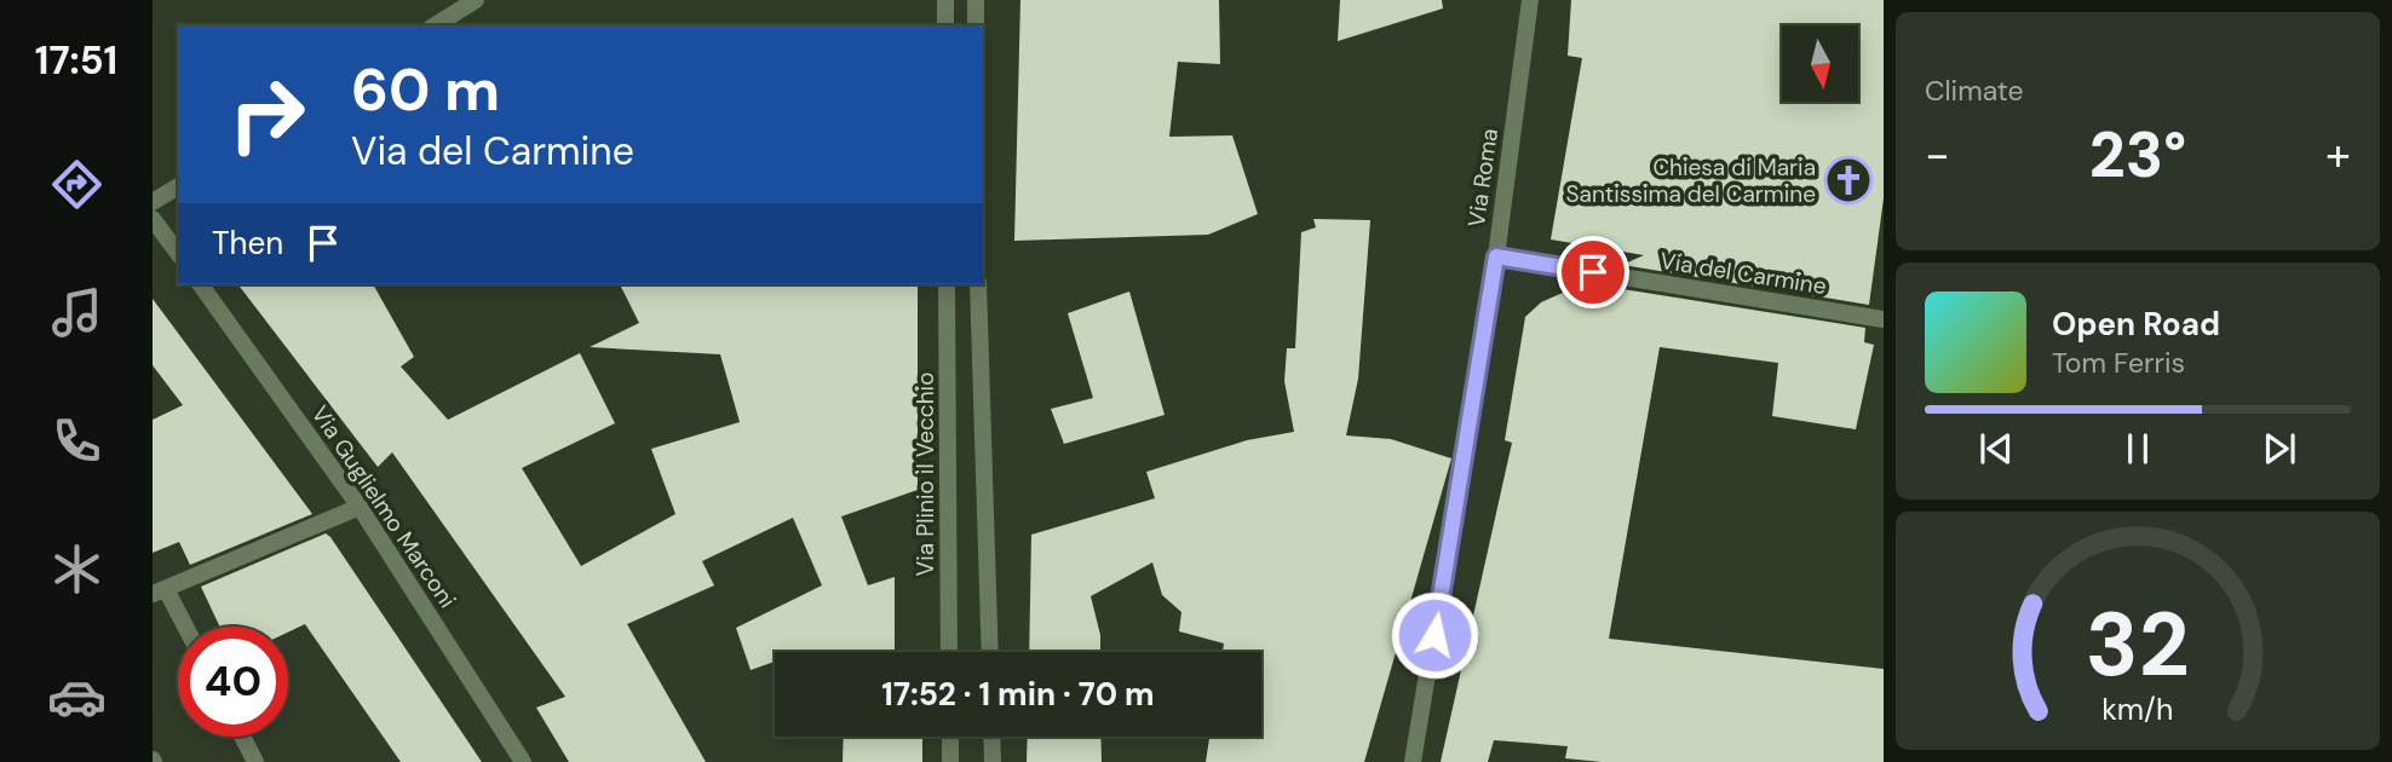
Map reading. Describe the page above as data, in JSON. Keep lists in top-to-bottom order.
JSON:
{
  "streets": {
    "street": [
      "Via Roma",
      "Via del Carmine",
      "Via Plinio il Vecchio",
      "Via Guglielmo Marconi"
    ]
  },
  "crossings": [
    ["Via Roma", "Via del Carmine"]
  ],
  "places": {
    "church": ["Chiesa di Maria Santissima del Carmine"]
  },
  "north": "bottom",
  "page": {
    "tabs": "17:51",
    "tile": "Climate",
    "turn": ["60 m", "Via del Carmine"],
    "heat": ["−", "23°", "+"],
    "then": "Then",
    "song": ["Open Road", "Tom Ferris"],
    "limit": "40",
    "trip": "17:52 · 1 min · 70 m",
    "gauge": ["32", "km/h"]
  }
}
